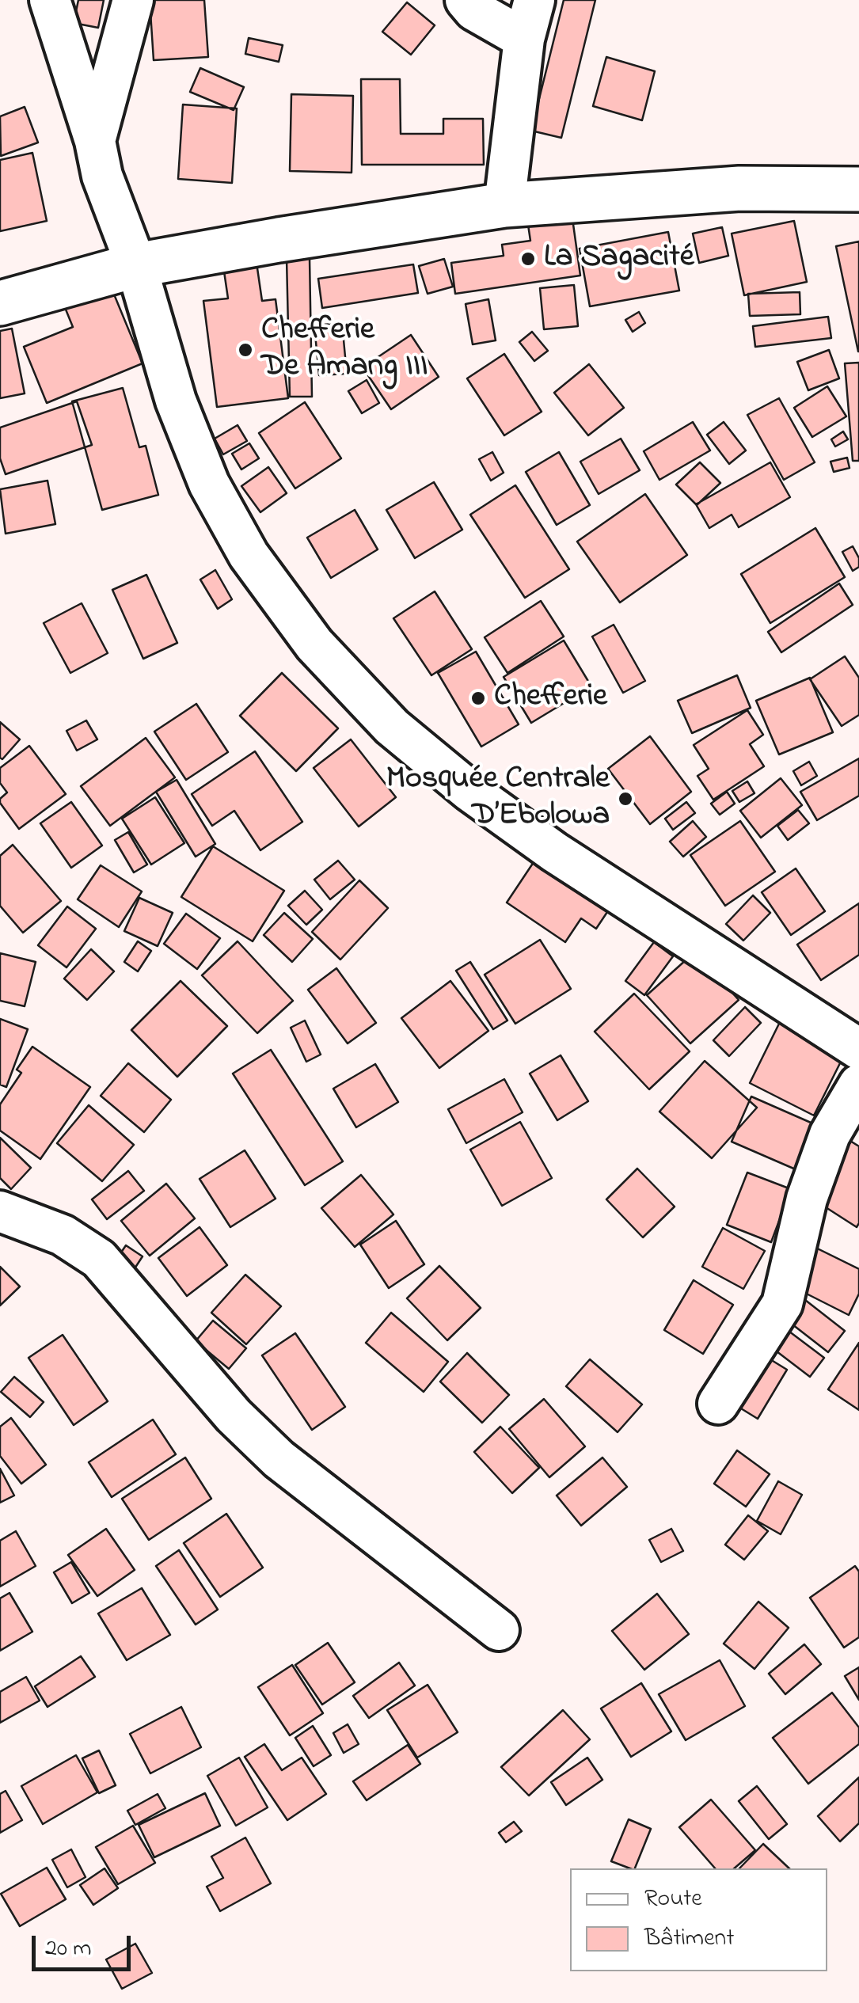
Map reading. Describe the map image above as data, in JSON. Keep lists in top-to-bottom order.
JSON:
{
  "places": [
    "La Sagacité",
    "Chefferie De Amang III",
    "Chefferie",
    "Mosquée Centrale D’Ebolowa"
  ],
  "legend": ["Route", "Bâtiment"],
  "scale_bar": "20 m"
}
